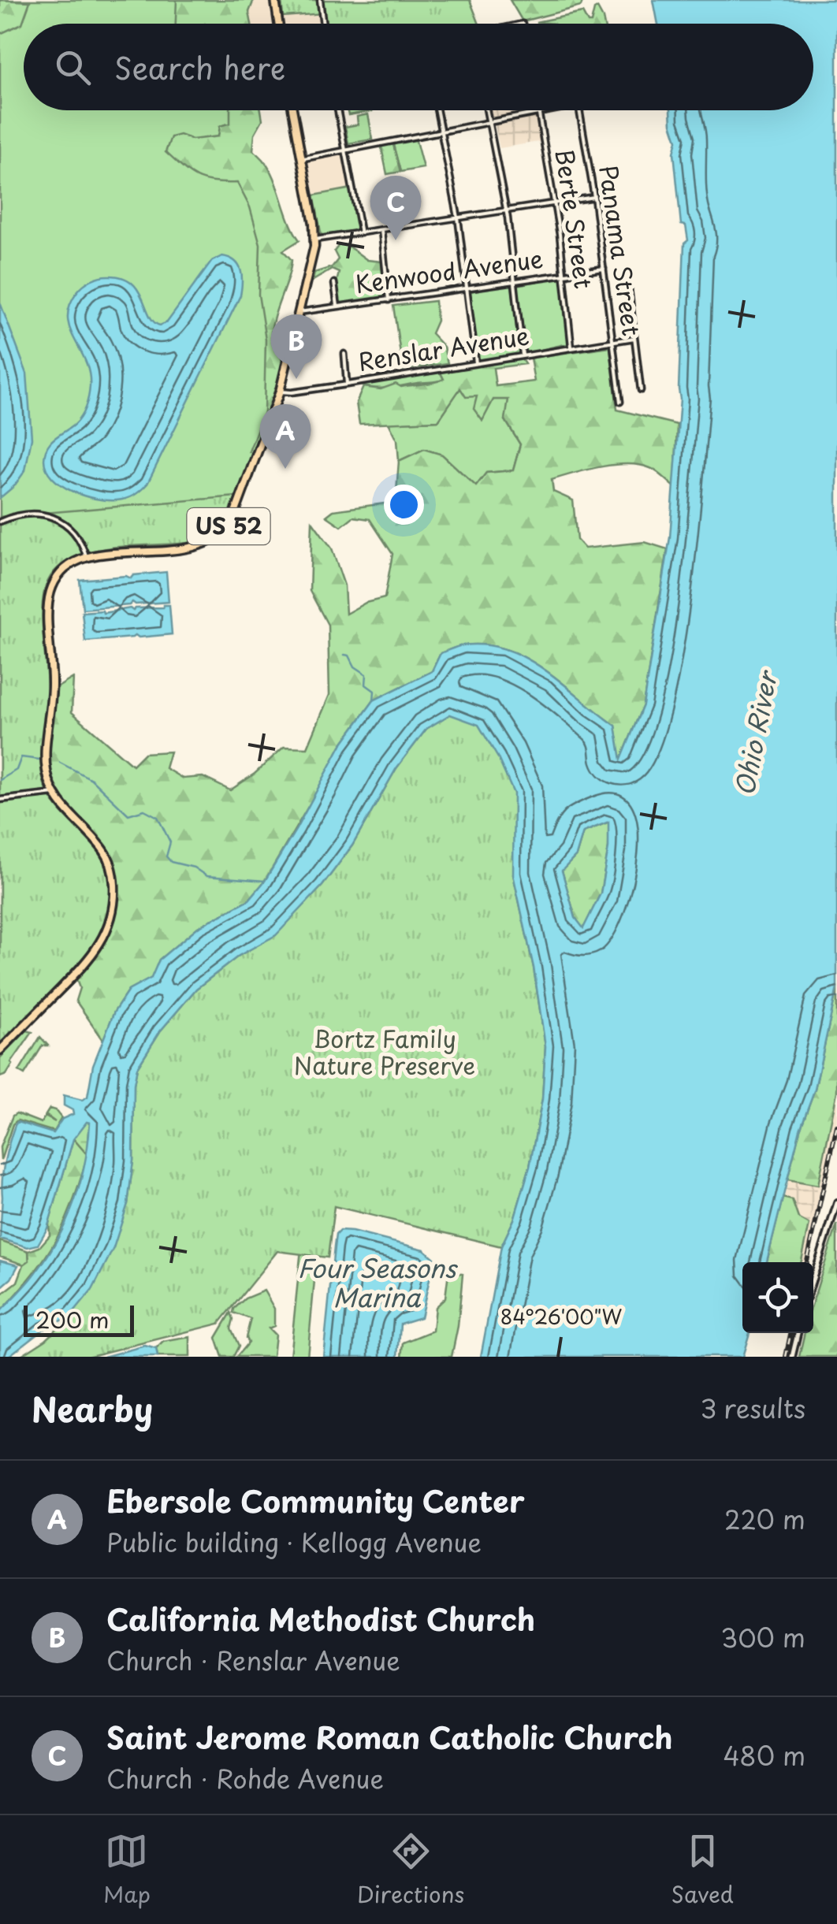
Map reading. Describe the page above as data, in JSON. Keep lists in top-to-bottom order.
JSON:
{
  "streets": {
    "main road": ["US 52"],
    "street": [
      "Berte Street",
      "Panama Street",
      "Kenwood Avenue",
      "Renslar Avenue"
    ]
  },
  "crossings": [
    ["Berte Street", "Panama Street"],
    ["Berte Street", "Kenwood Avenue"],
    ["Berte Street", "Renslar Avenue"],
    ["Panama Street", "Kenwood Avenue"],
    ["Panama Street", "Renslar Avenue"],
    ["Kenwood Avenue", "US 52"],
    ["Renslar Avenue", "US 52"]
  ],
  "water": ["Ohio River", "Four Seasons Marina"],
  "parks": ["Bortz Family Nature Preserve"],
  "scale_bar": "200 m",
  "page": {
    "search": "Search here",
    "pins": ["C", "B", "A"],
    "scale": "200 m",
    "heading": ["Nearby", "3 results"],
    "list": [
      {
        "mark": "A",
        "name": "Ebersole Community Center",
        "note": "Public building · Kellogg Avenue",
        "value": "220 m"
      },
      {
        "mark": "B",
        "name": "California Methodist Church",
        "note": "Church · Renslar Avenue",
        "value": "300 m"
      },
      {
        "mark": "C",
        "name": "Saint Jerome Roman Catholic Church",
        "note": "Church · Rohde Avenue",
        "value": "480 m"
      }
    ],
    "nav": ["Map", "Directions", "Saved"]
  },
  "coordinates": ["84°26'00\"W"]
}
